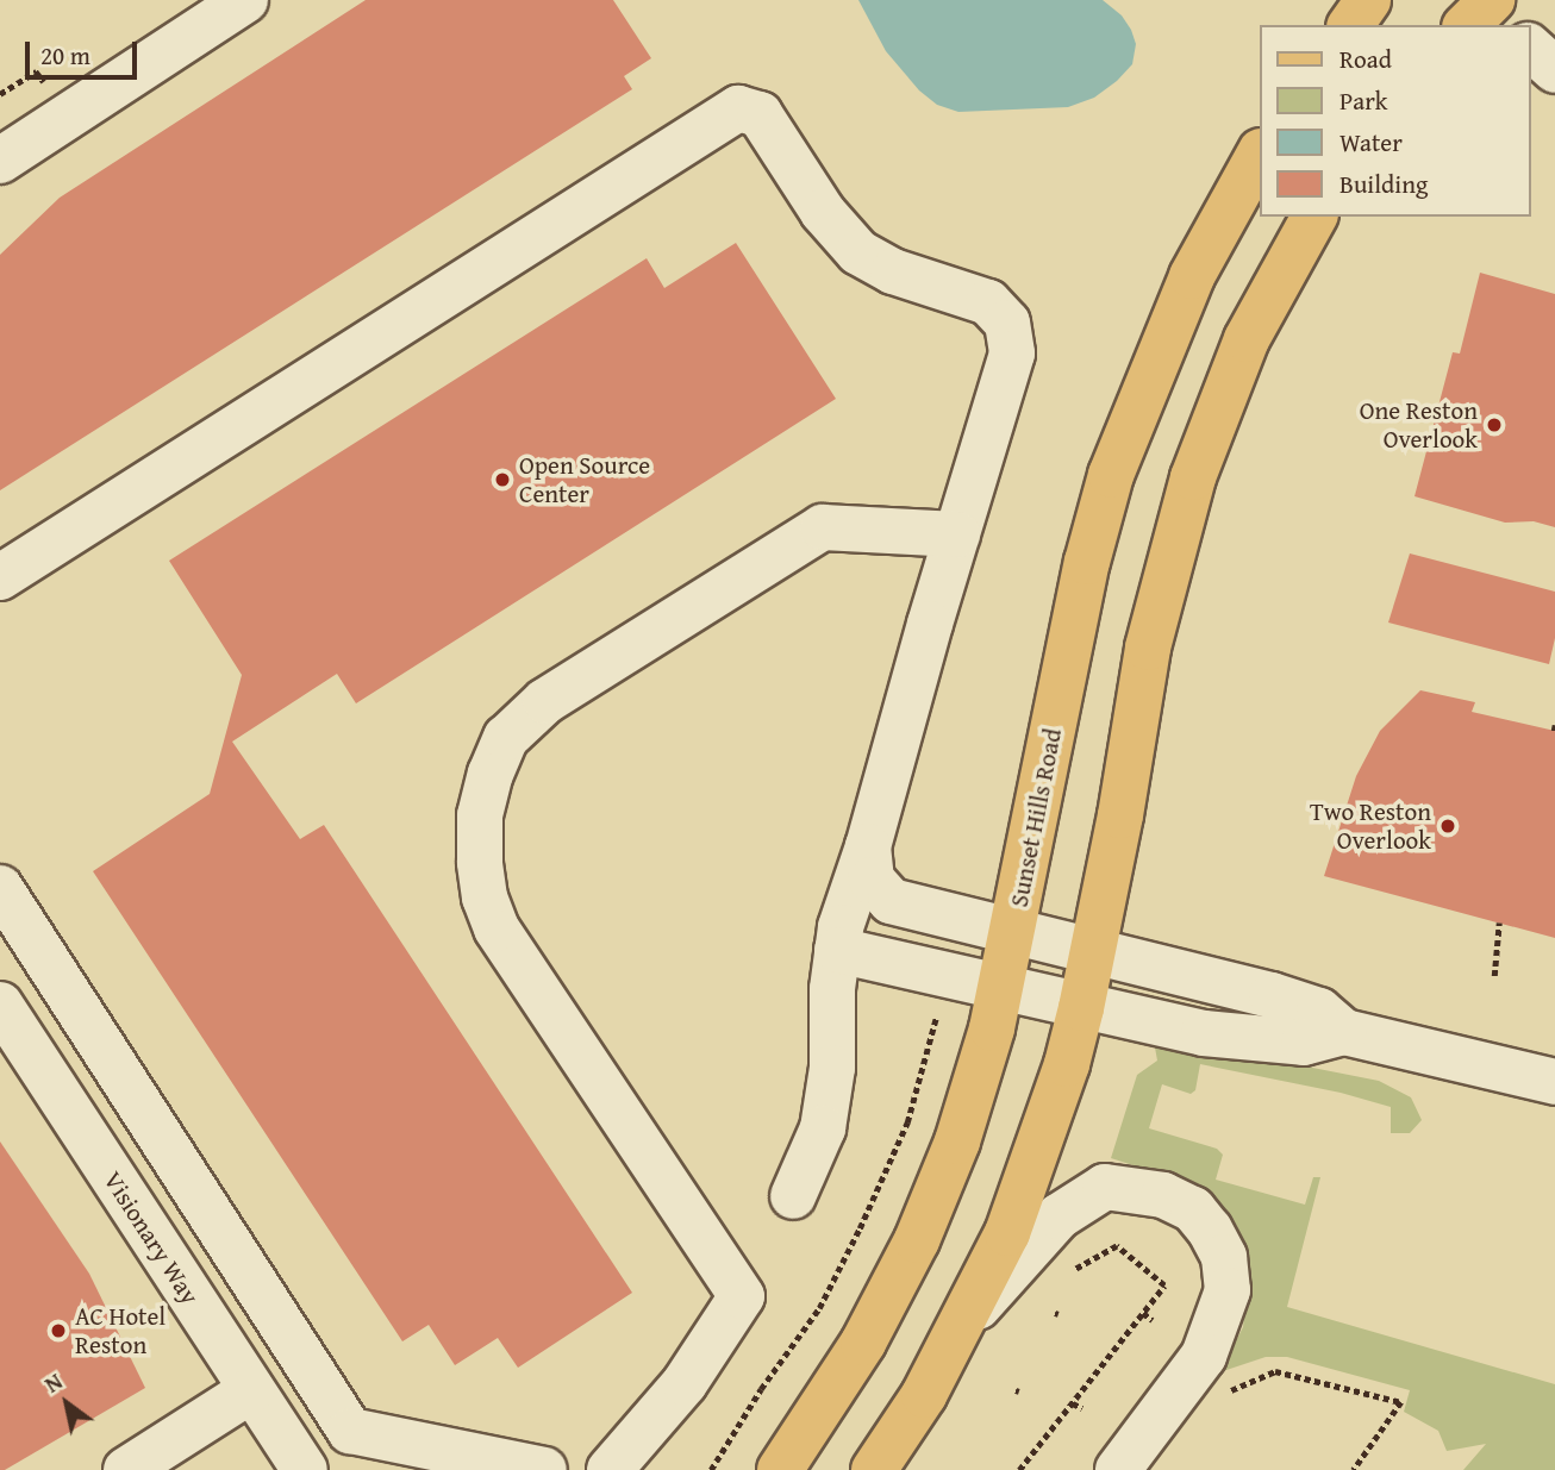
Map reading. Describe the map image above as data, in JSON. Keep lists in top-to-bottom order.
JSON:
{
  "streets": {
    "main road": ["Sunset Hills Road"],
    "street": ["Visionary Way"]
  },
  "places": [
    "One Reston Overlook",
    "Open Source Center",
    "Two Reston Overlook",
    "AC Hotel Reston"
  ],
  "legend": [
    "Road",
    "Park",
    "Water",
    "Building"
  ],
  "scale_bar": "20 m",
  "north": "top left"
}
